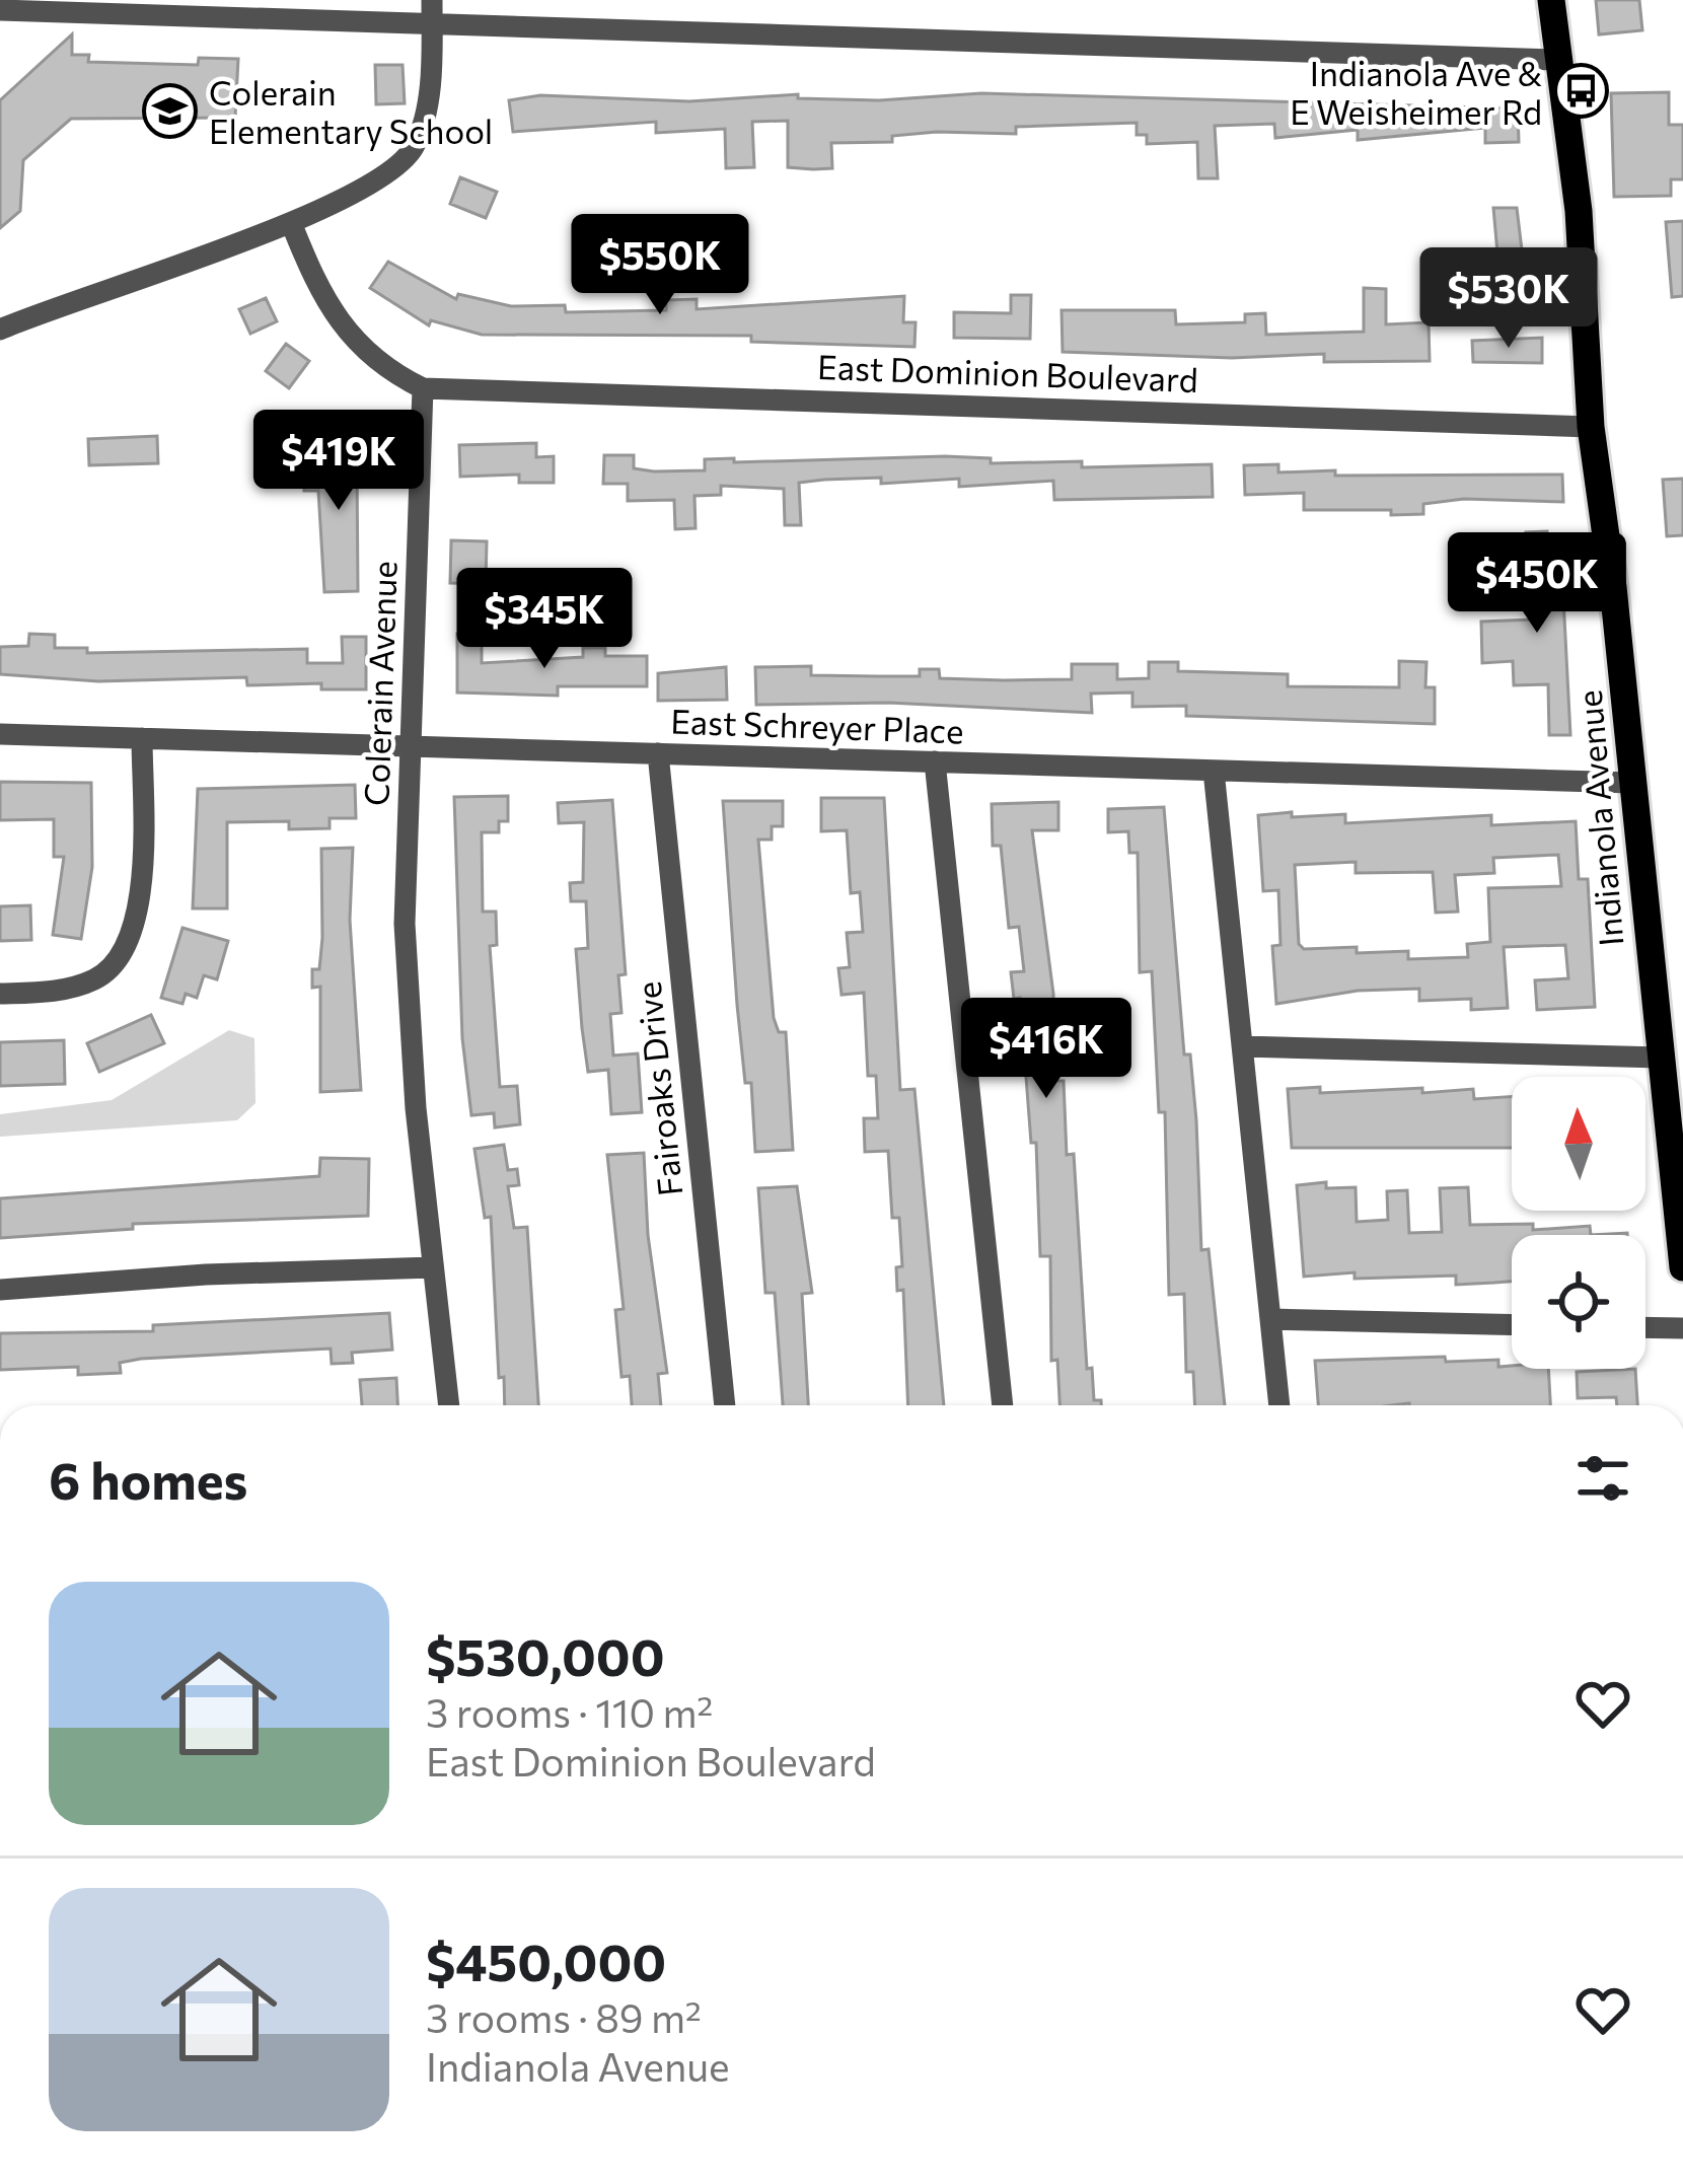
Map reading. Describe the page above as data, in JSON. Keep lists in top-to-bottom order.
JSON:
{
  "streets": {
    "main road": ["Indianola Avenue"],
    "street": [
      "East Dominion Boulevard",
      "Colerain Avenue",
      "East Schreyer Place",
      "Fairoaks Drive"
    ]
  },
  "crossings": [
    ["East Dominion Boulevard", "Colerain Avenue"],
    ["East Dominion Boulevard", "Indianola Avenue"],
    ["Colerain Avenue", "East Schreyer Place"],
    ["East Schreyer Place", "Indianola Avenue"],
    ["East Schreyer Place", "Fairoaks Drive"]
  ],
  "places": {
    "bus stop": ["Indianola Ave & E Weisheimer Rd"],
    "school or university": ["Colerain Elementary School"]
  },
  "north": "top",
  "page": {
    "price": [
      "$550K",
      "$530K",
      "$419K",
      "$450K",
      "$345K",
      "$416K"
    ],
    "heading": "6 homes",
    "list": [
      {
        "name": "$530,000",
        "note": "3 rooms · 110 m² · East Dominion Boulevard"
      },
      {
        "name": "$450,000",
        "note": "3 rooms · 89 m² · Indianola Avenue"
      }
    ]
  }
}
